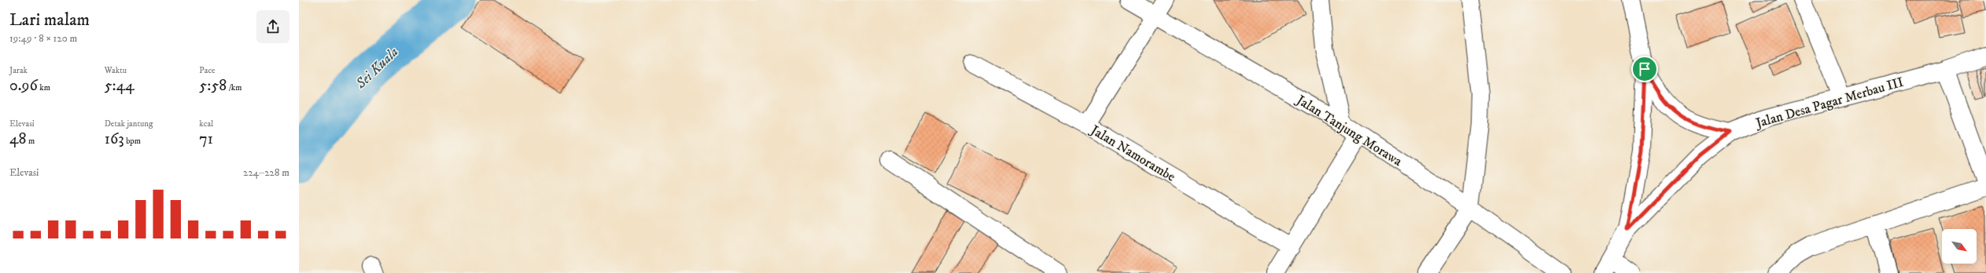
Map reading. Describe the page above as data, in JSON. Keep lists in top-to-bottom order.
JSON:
{
  "streets": {
    "street": ["Jalan Desa Pagar Merbau III", "Jalan Tanjung Morawa", "Jalan Namorambe"]
  },
  "water": ["Sei Kuala"],
  "north": "bottom right",
  "page": {
    "heading": ["Lari malam", "19:49 · 8 × 120 m"],
    "stats": [
      ["Jarak", "0.96 km"],
      ["Waktu", "5:44"],
      ["Pace", "5:58 /km"],
      ["Elevasi", "48 m"],
      ["Detak jantung", "163 bpm"],
      ["kcal", "71"]
    ],
    "chart": ["Elevasi", "224–228 m"]
  }
}
